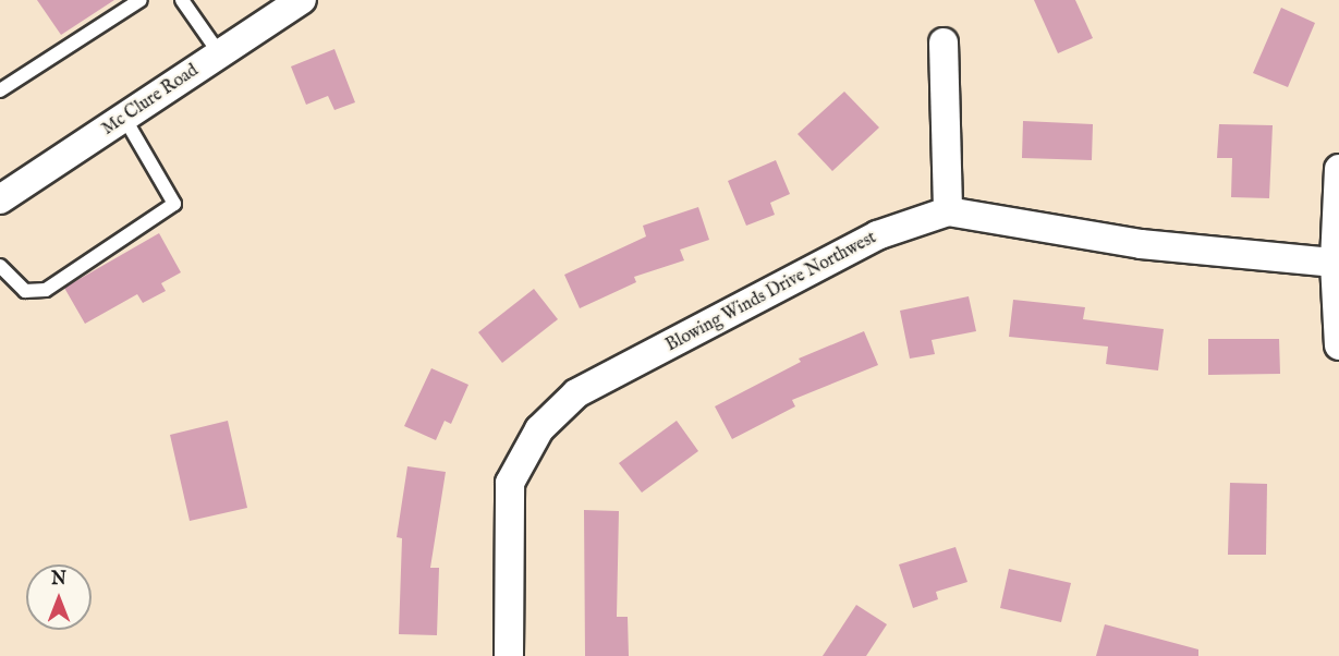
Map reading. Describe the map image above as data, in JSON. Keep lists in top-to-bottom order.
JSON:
{
  "streets": {
    "street": ["Mc Clure Road", "Blowing Winds Drive Northwest"]
  },
  "north": "top"
}
